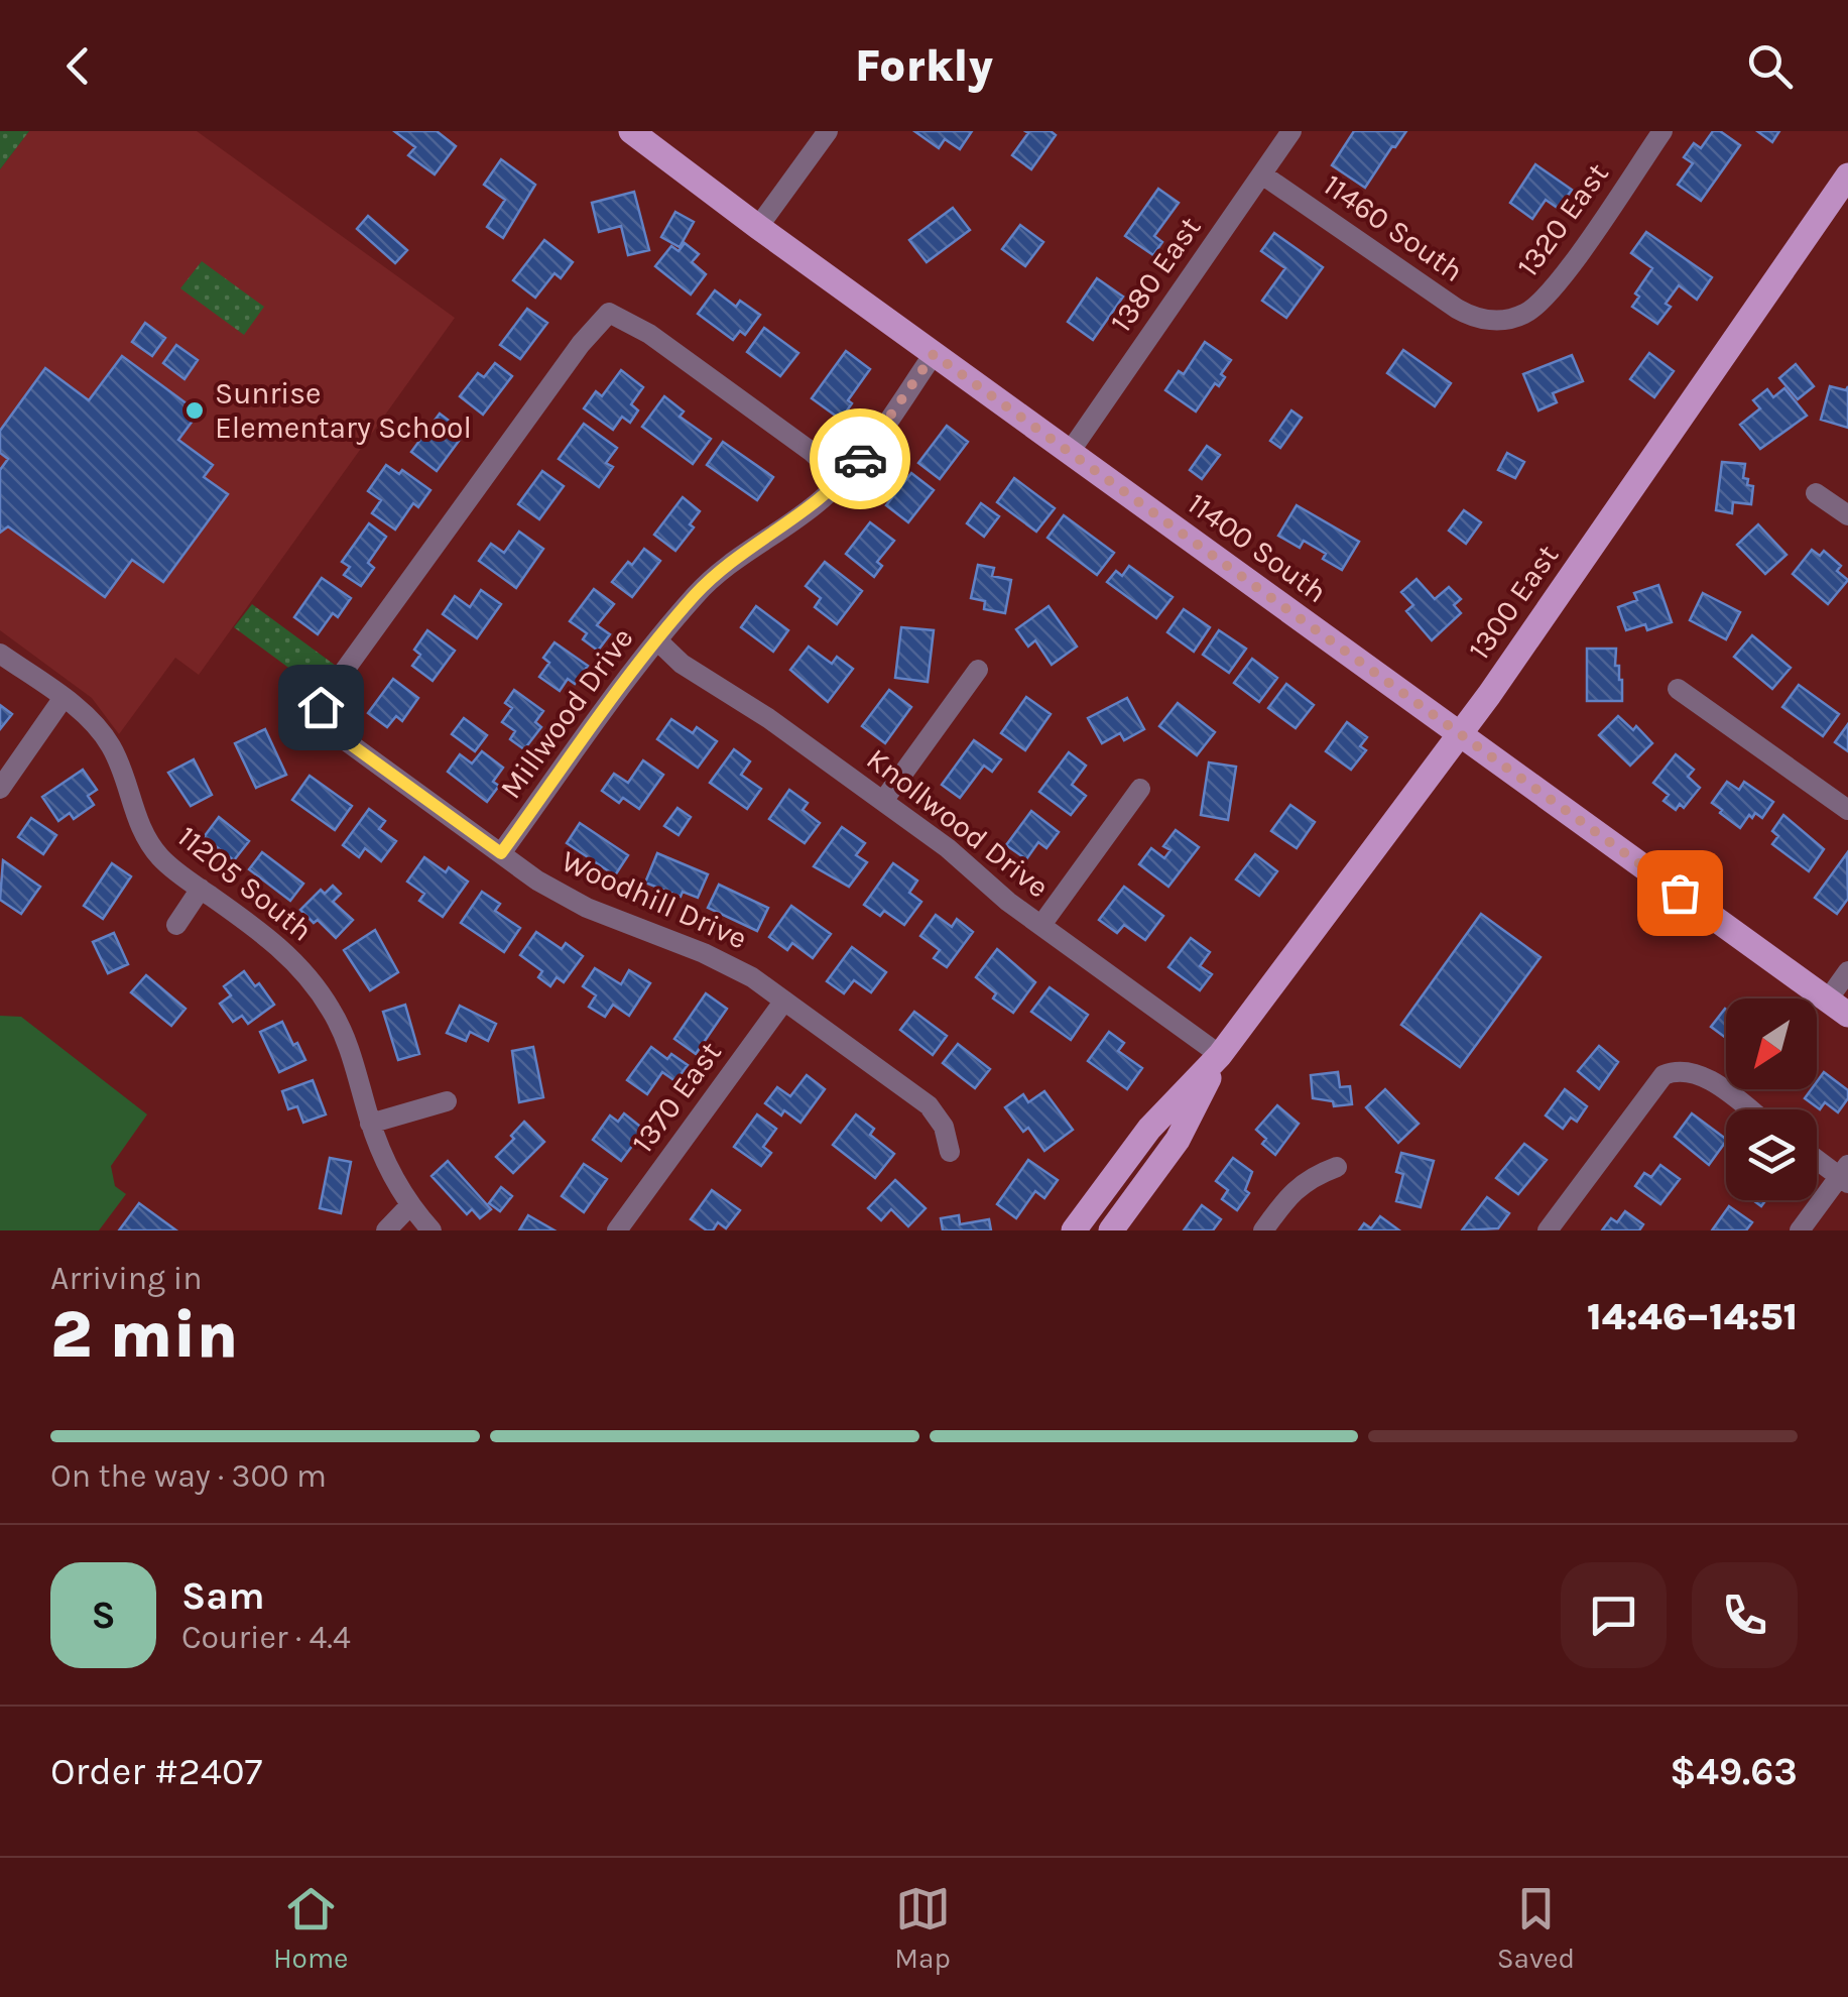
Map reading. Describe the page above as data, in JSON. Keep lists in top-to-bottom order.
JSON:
{
  "streets": {
    "main road": ["11400 South", "1300 East"],
    "street": [
      "1320 East",
      "11460 South",
      "1380 East",
      "Millwood Drive",
      "Knollwood Drive",
      "11205 South",
      "Woodhill Drive",
      "1370 East"
    ]
  },
  "crossings": [
    ["1320 East", "11460 South"],
    ["11460 South", "1380 East"],
    ["1380 East", "11400 South"],
    ["11400 South", "1300 East"],
    ["11400 South", "Millwood Drive"],
    ["1300 East", "Knollwood Drive"],
    ["Millwood Drive", "Knollwood Drive"],
    ["Millwood Drive", "Woodhill Drive"],
    ["Woodhill Drive", "1370 East"]
  ],
  "places": ["Sunrise Elementary School"],
  "north": "bottom left",
  "page": {
    "header": "Forkly",
    "heading": ["2 min", "Arriving in", "14:46–14:51"],
    "panel": [
      "Sam",
      "Courier · 4.4",
      "Order #2407",
      "$49.63"
    ],
    "bar": "On the way · 300 m",
    "round": "S",
    "tabs": ["Home", "Map", "Saved"]
  }
}
